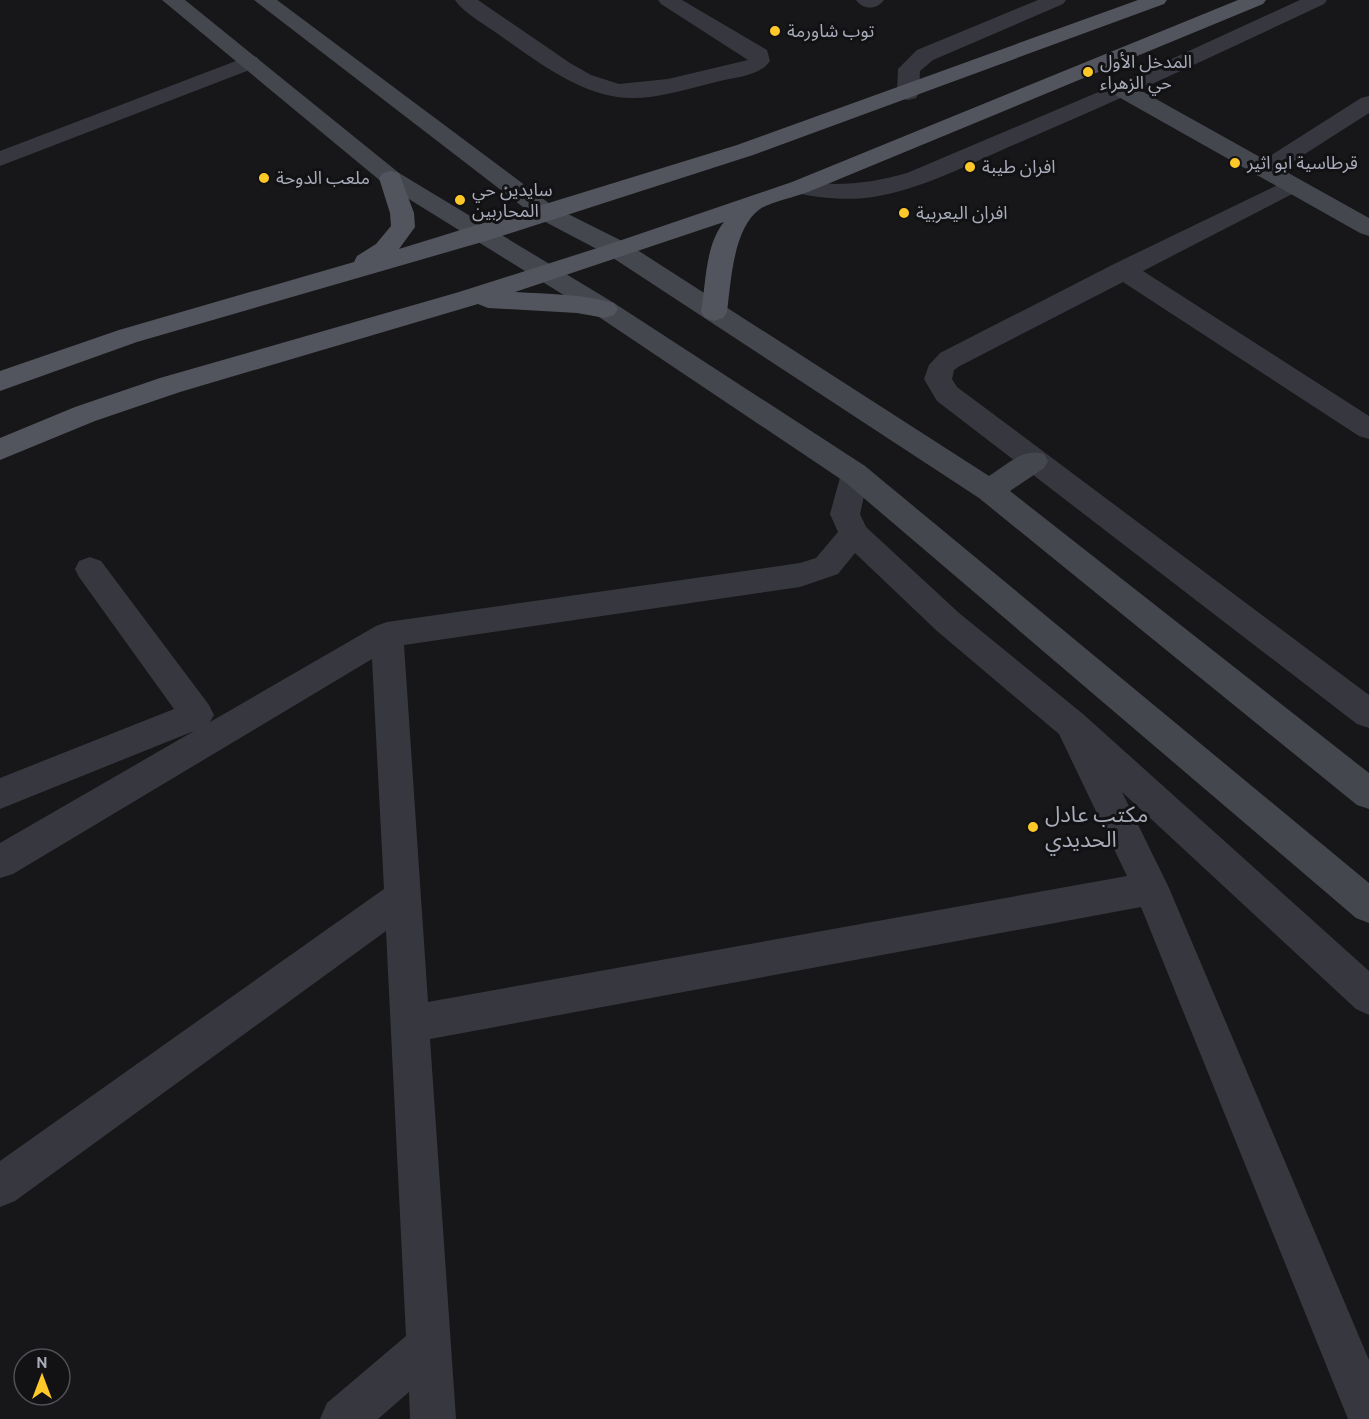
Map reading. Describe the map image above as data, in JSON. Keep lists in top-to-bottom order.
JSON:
{
  "places": [
    "توب شاورمة",
    "المدخل الأول حي الزهراء",
    "قرطاسية ابو اثير",
    "افران طيبة",
    "ملعب الدوحة",
    "سايدين حي المحاربين",
    "افران اليعربية",
    "مكتب عادل الحديدي"
  ],
  "north": "top"
}
